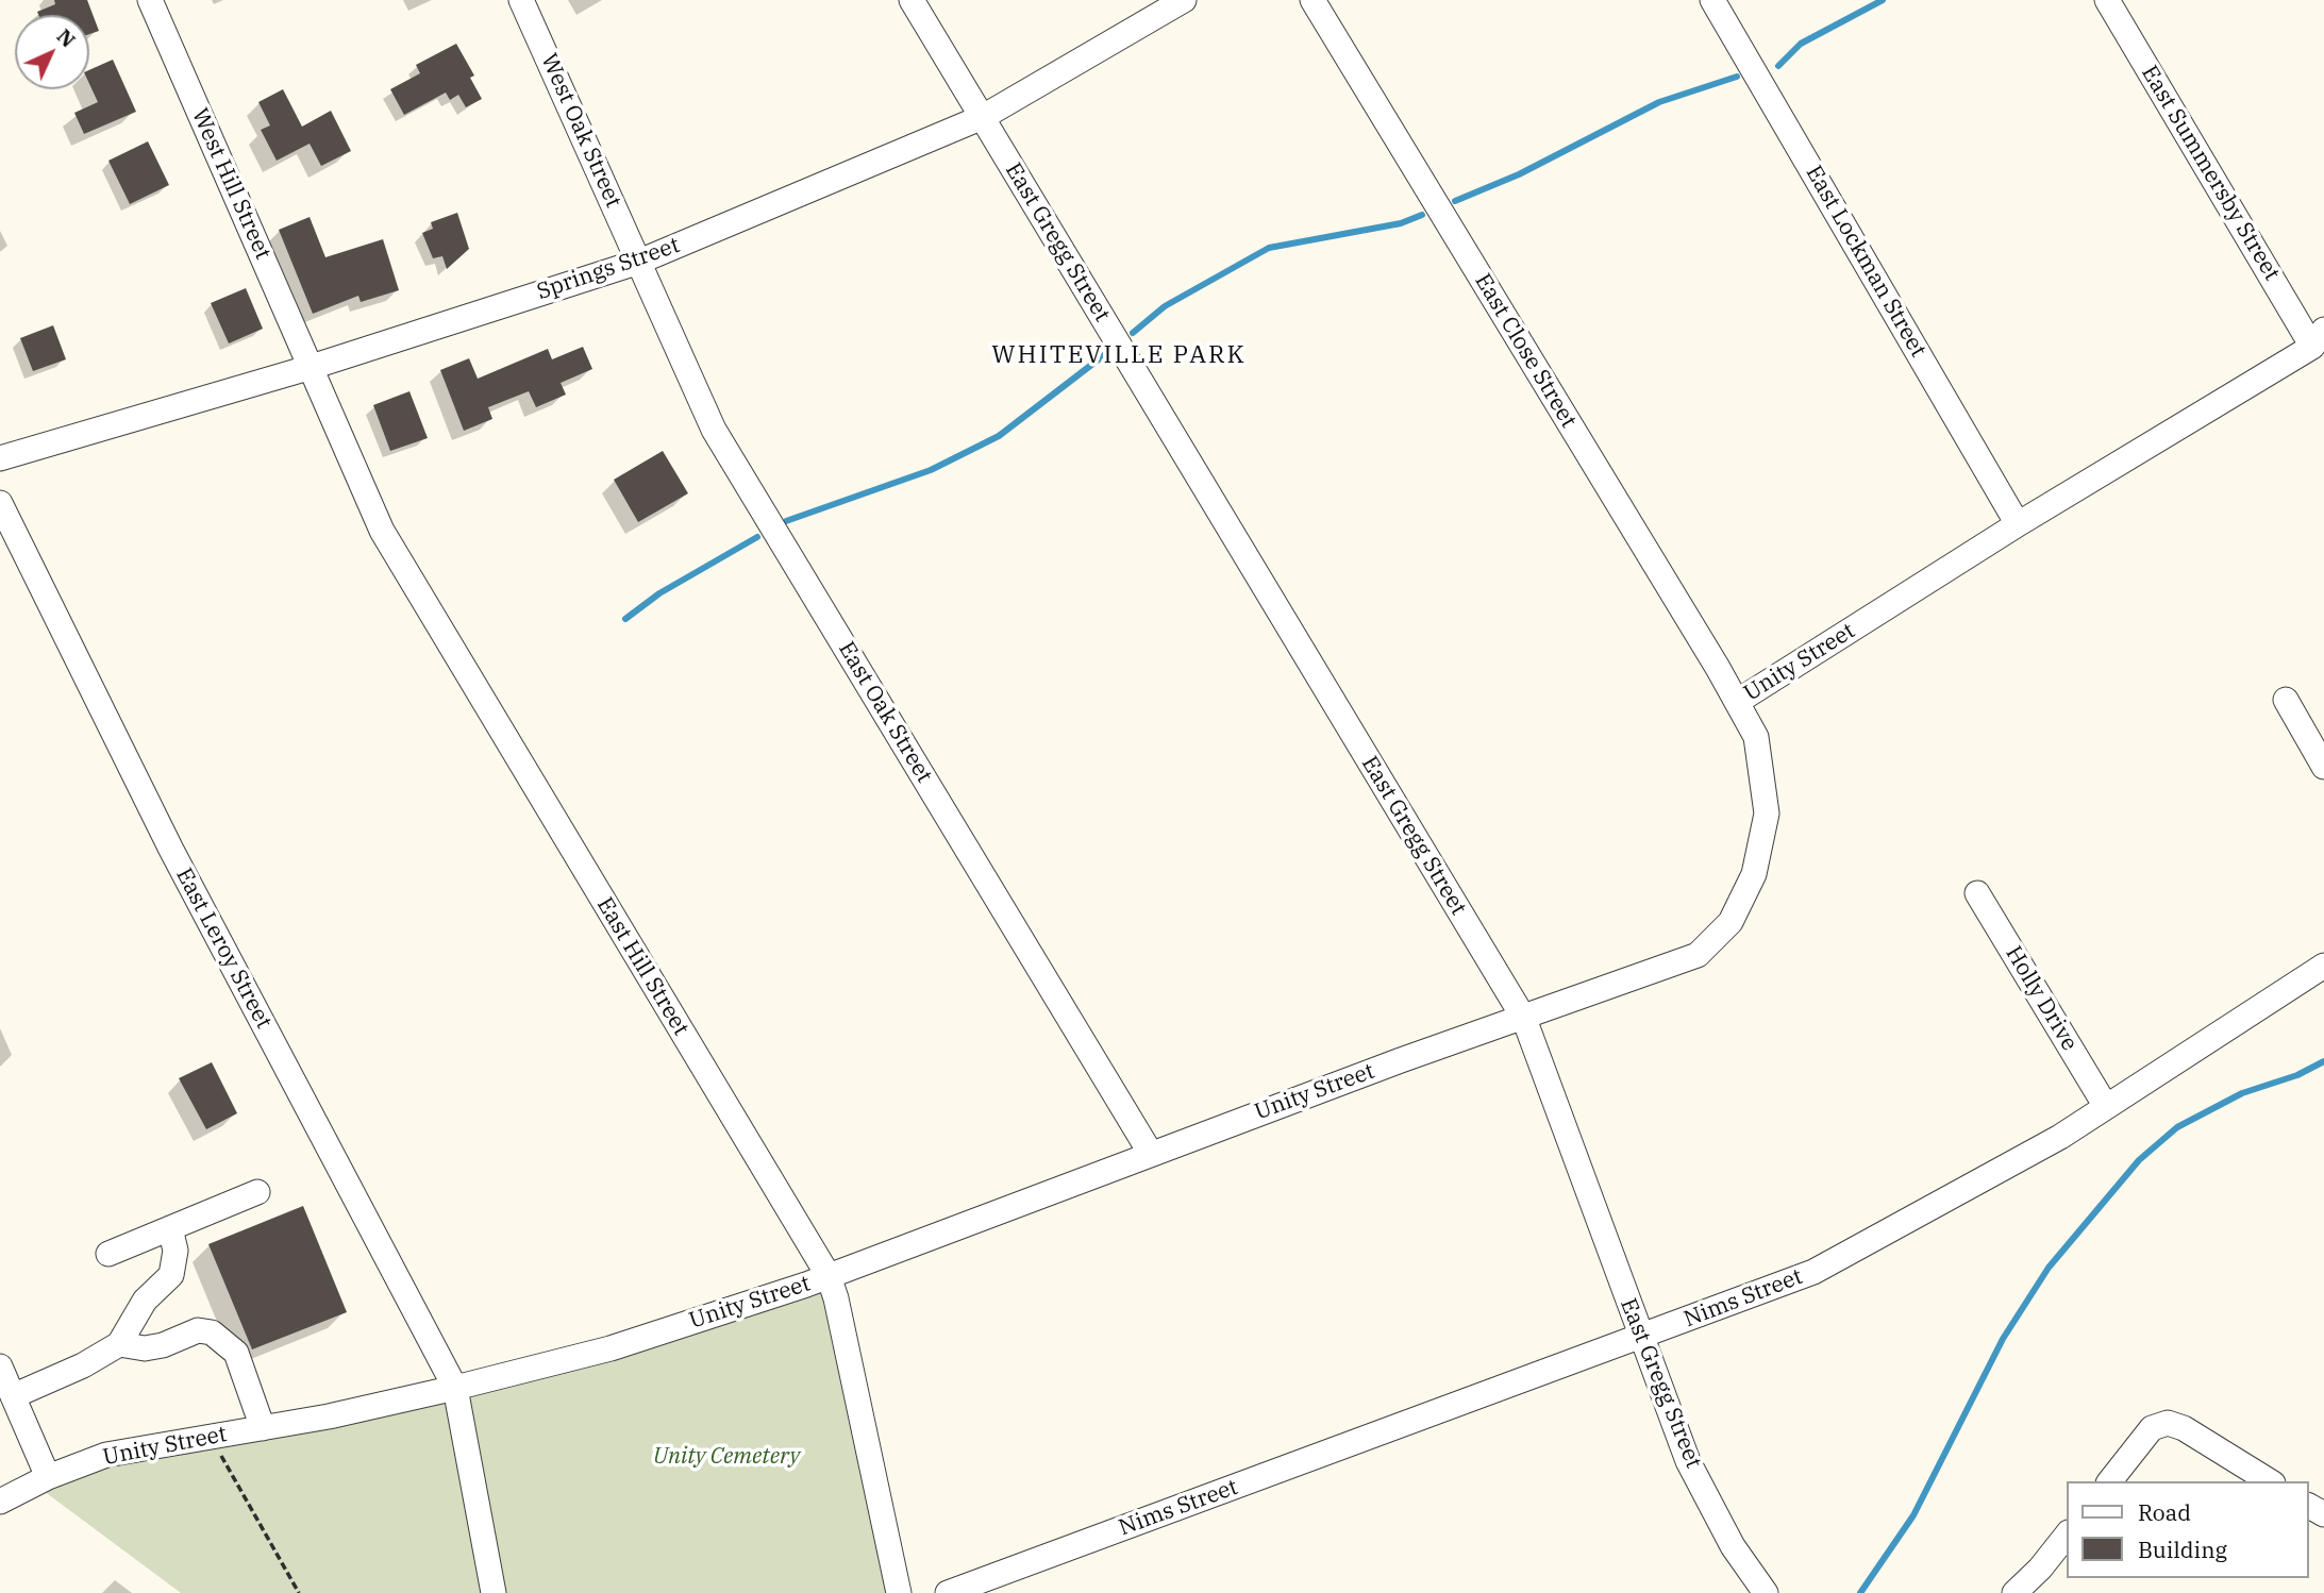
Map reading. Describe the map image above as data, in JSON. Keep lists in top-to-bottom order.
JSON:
{
  "streets": {
    "street": [
      "West Oak Street",
      "East Summersby Street",
      "West Hill Street",
      "East Gregg Street",
      "East Lockman Street",
      "Springs Street",
      "East Close Street",
      "Unity Street",
      "East Oak Street",
      "East Leroy Street",
      "East Hill Street",
      "Holly Drive",
      "Nims Street"
    ]
  },
  "crossings": [
    ["West Oak Street", "Springs Street"],
    ["West Oak Street", "East Oak Street"],
    ["East Summersby Street", "Unity Street"],
    ["West Hill Street", "Springs Street"],
    ["West Hill Street", "East Hill Street"],
    ["East Gregg Street", "Springs Street"],
    ["East Gregg Street", "Unity Street"],
    ["East Gregg Street", "Nims Street"],
    ["East Lockman Street", "Unity Street"],
    ["Springs Street", "East Oak Street"],
    ["Springs Street", "East Hill Street"],
    ["East Close Street", "Unity Street"],
    ["Unity Street", "East Oak Street"],
    ["Unity Street", "East Leroy Street"],
    ["Unity Street", "East Hill Street"],
    ["Holly Drive", "Nims Street"]
  ],
  "districts": ["WHITEVILLE PARK"],
  "parks": ["Unity Cemetery"],
  "legend": ["Road", "Building"],
  "north": "top right"
}
